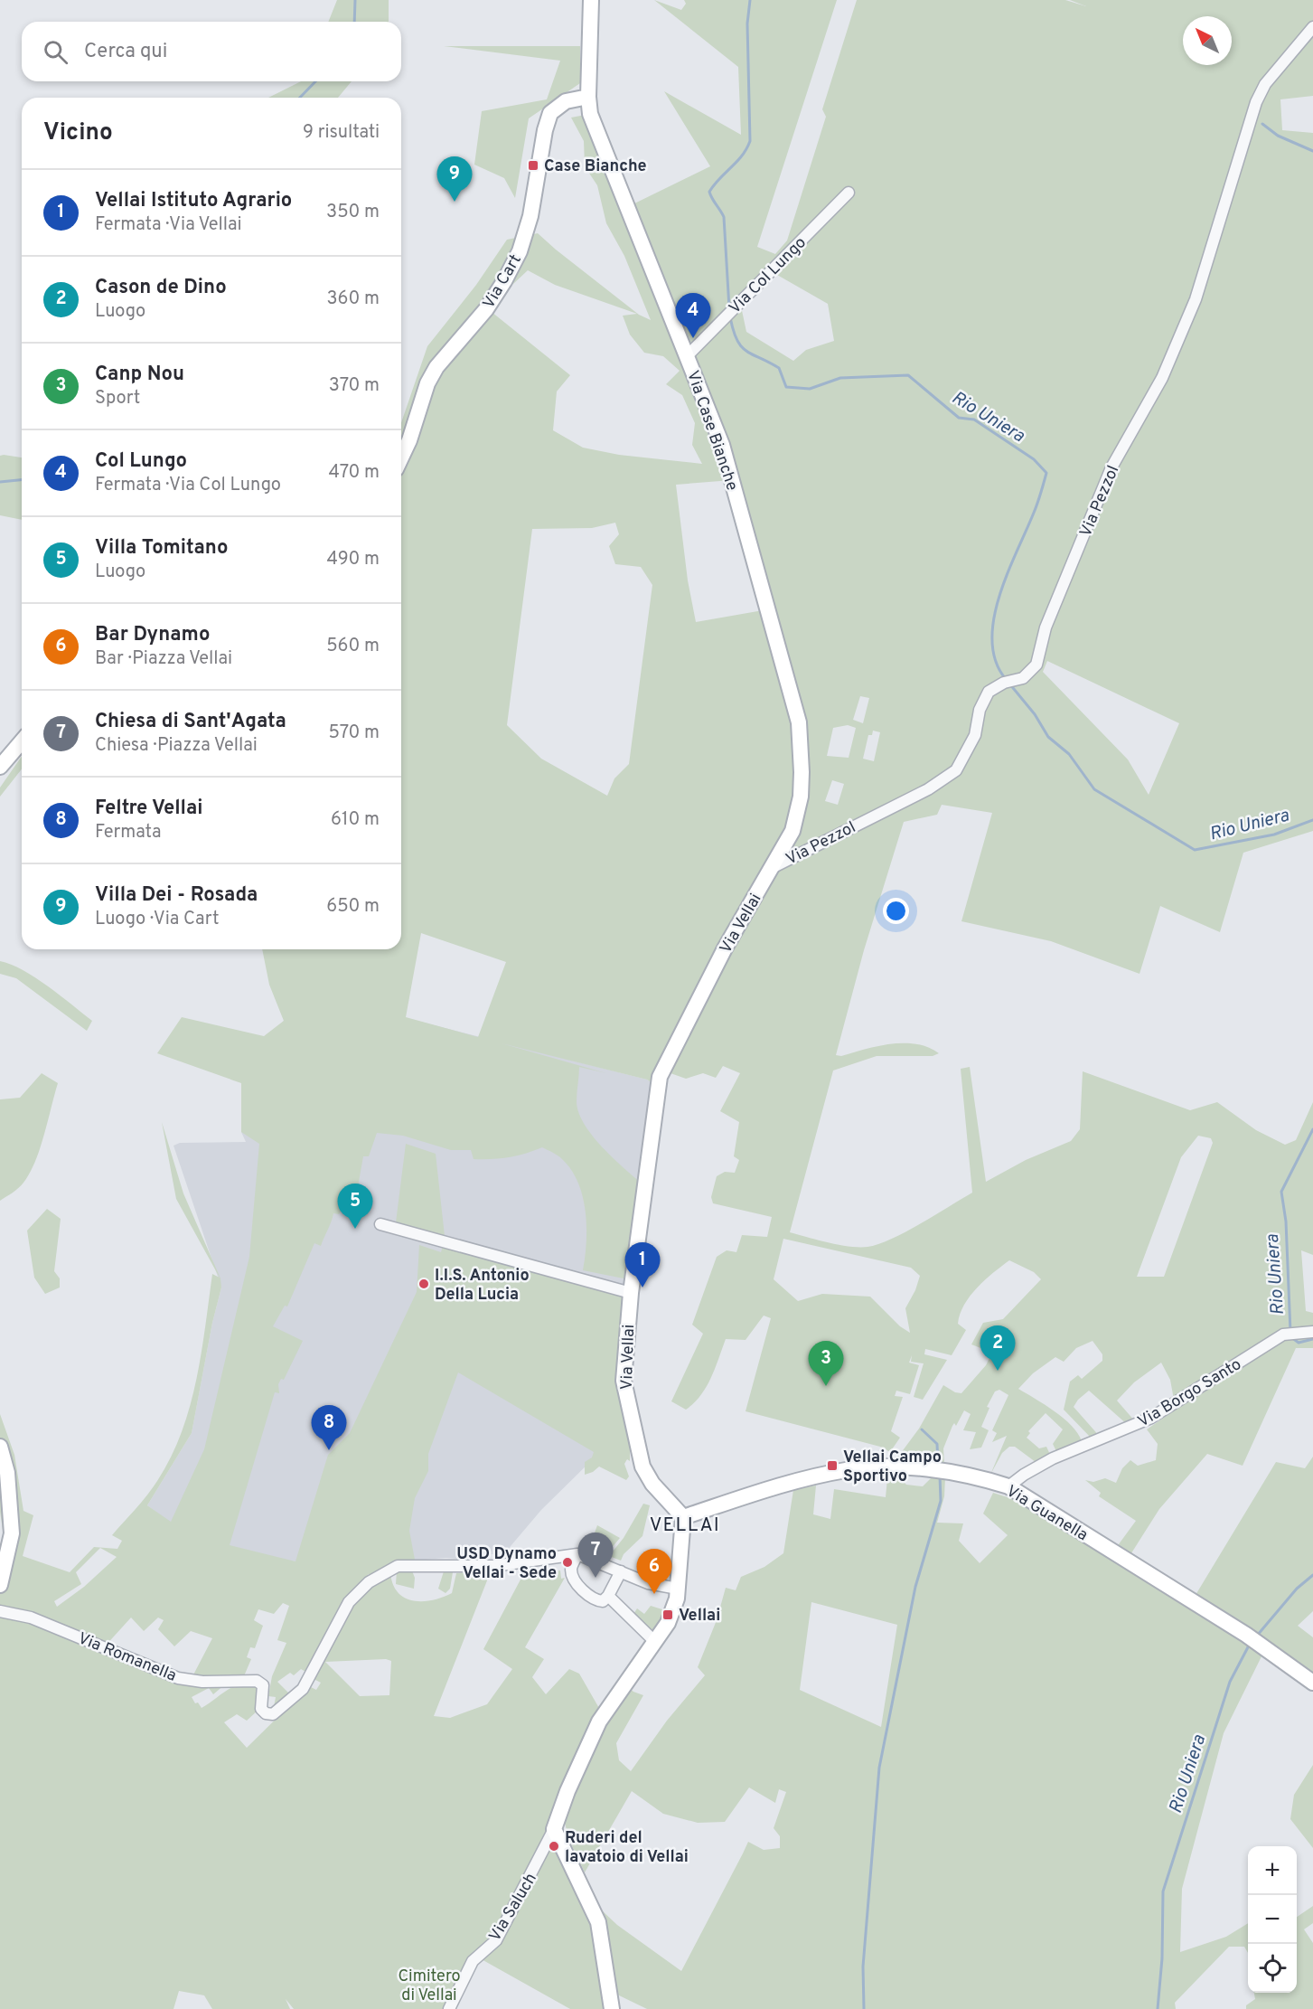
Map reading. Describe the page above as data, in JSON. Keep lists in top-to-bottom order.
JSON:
{
  "streets": {
    "street": [
      "Via Col Lungo",
      "Via Cart",
      "Via Case Bianche",
      "Via Pezzol",
      "Via Vellai",
      "Via Borgo Santo",
      "Via Guanella",
      "Via Romanella",
      "Via Saluch"
    ]
  },
  "crossings": [
    ["Via Col Lungo", "Via Case Bianche"],
    ["Via Cart", "Via Case Bianche"],
    ["Via Case Bianche", "Via Pezzol"],
    ["Via Case Bianche", "Via Vellai"],
    ["Via Pezzol", "Via Vellai"],
    ["Via Vellai", "Via Guanella"],
    ["Via Borgo Santo", "Via Guanella"]
  ],
  "districts": ["VELLAI"],
  "water": ["Rio Uniera"],
  "parks": ["Cimitero di Vellai"],
  "places": {
    "transit": ["Case Bianche", "Vellai Campo Sportivo", "Vellai"],
    "other": ["I.I.S. Antonio Della Lucia", "USD Dynamo Vellai - Sede", "Ruderi del lavatoio di Vellai"]
  },
  "north": "top left",
  "page": {
    "search": "Cerca qui",
    "heading": ["Vicino", "9 risultati"],
    "pins": [
      "9",
      "4",
      "5",
      "1",
      "2",
      "3",
      "8",
      "7",
      "6"
    ],
    "list": [
      {
        "mark": "1",
        "name": "Vellai Istituto Agrario",
        "note": "Fermata · Via Vellai",
        "value": "350 m"
      },
      {
        "mark": "2",
        "name": "Cason de Dino",
        "note": "Luogo",
        "value": "360 m"
      },
      {
        "mark": "3",
        "name": "Canp Nou",
        "note": "Sport",
        "value": "370 m"
      },
      {
        "mark": "4",
        "name": "Col Lungo",
        "note": "Fermata · Via Col Lungo",
        "value": "470 m"
      },
      {
        "mark": "5",
        "name": "Villa Tomitano",
        "note": "Luogo",
        "value": "490 m"
      },
      {
        "mark": "6",
        "name": "Bar Dynamo",
        "note": "Bar · Piazza Vellai",
        "value": "560 m"
      },
      {
        "mark": "7",
        "name": "Chiesa di Sant'Agata",
        "note": "Chiesa · Piazza Vellai",
        "value": "570 m"
      },
      {
        "mark": "8",
        "name": "Feltre Vellai",
        "note": "Fermata",
        "value": "610 m"
      },
      {
        "mark": "9",
        "name": "Villa Dei - Rosada",
        "note": "Luogo · Via Cart",
        "value": "650 m"
      }
    ],
    "map_buttons": ["+", "−"]
  }
}
